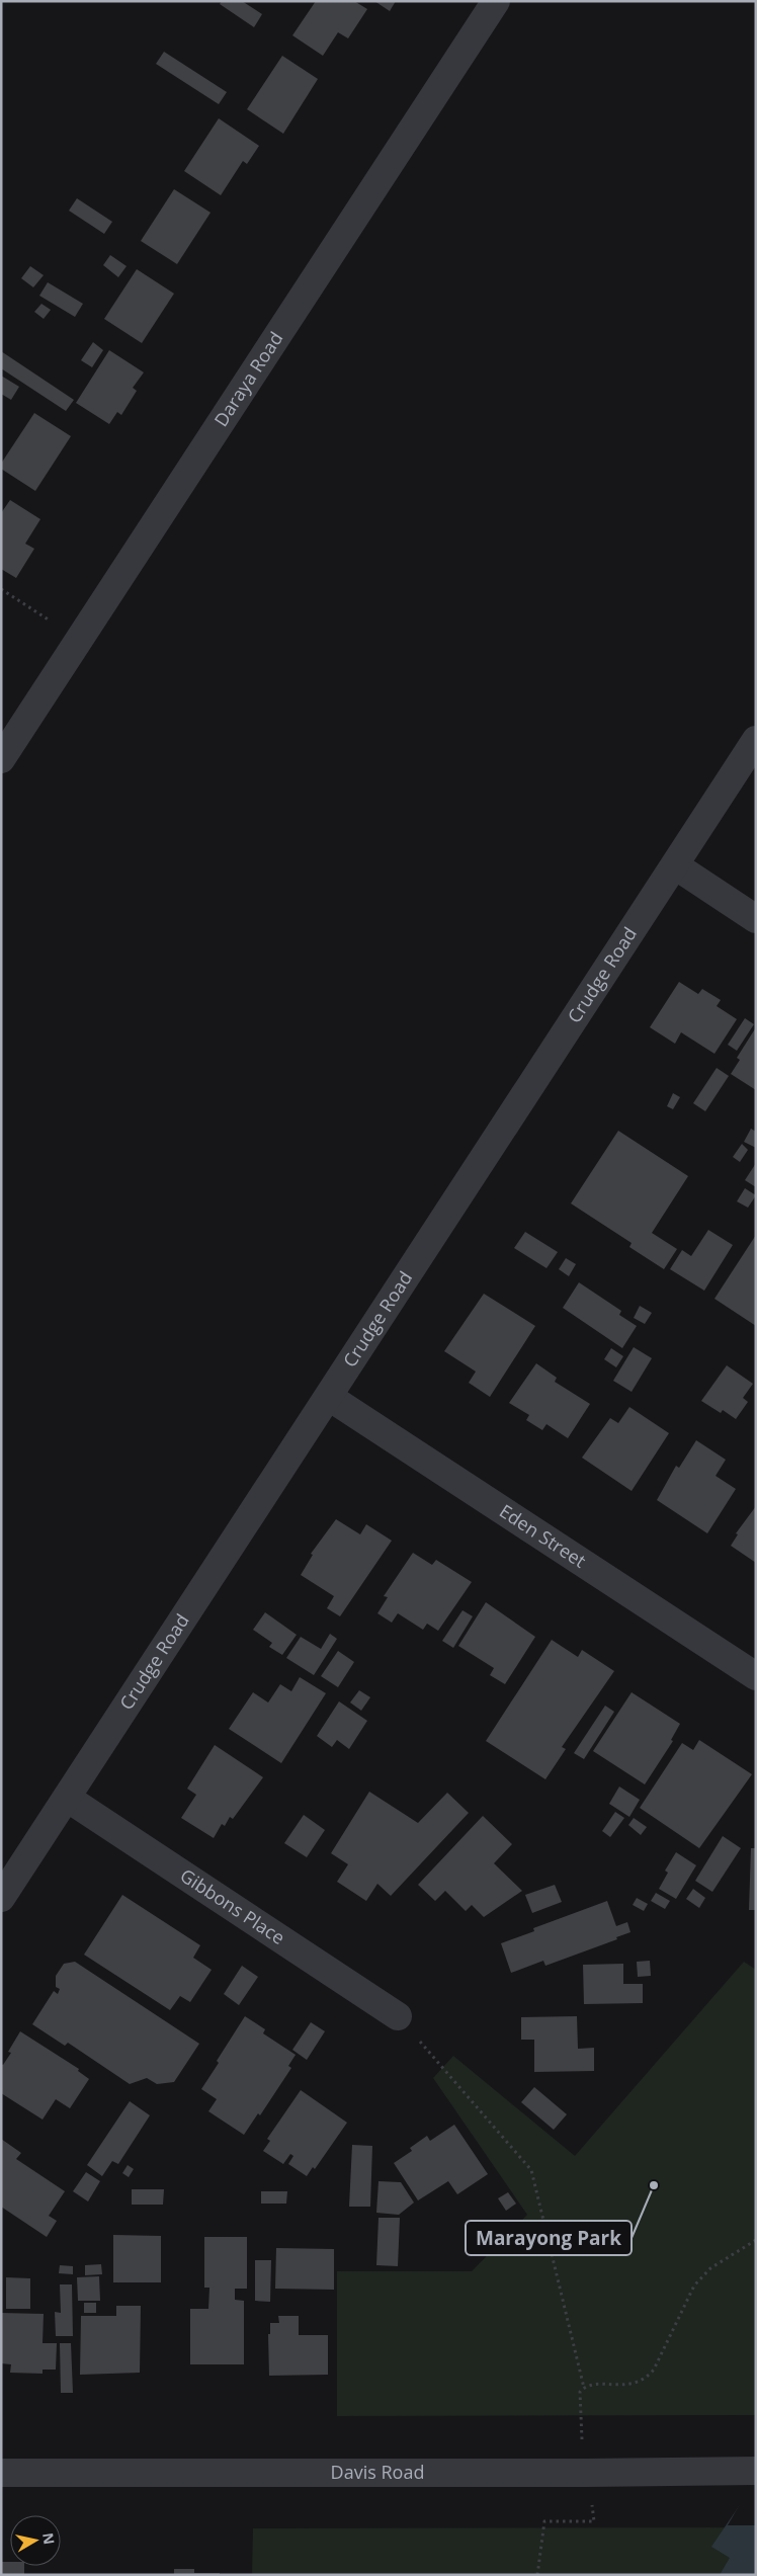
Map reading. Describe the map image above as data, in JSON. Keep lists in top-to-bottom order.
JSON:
{
  "streets": {
    "street": [
      "Daraya Road",
      "Crudge Road",
      "Eden Street",
      "Gibbons Place",
      "Davis Road"
    ]
  },
  "crossings": [
    ["Crudge Road", "Eden Street"],
    ["Crudge Road", "Gibbons Place"]
  ],
  "places": ["Marayong Park"],
  "north": "right"
}
